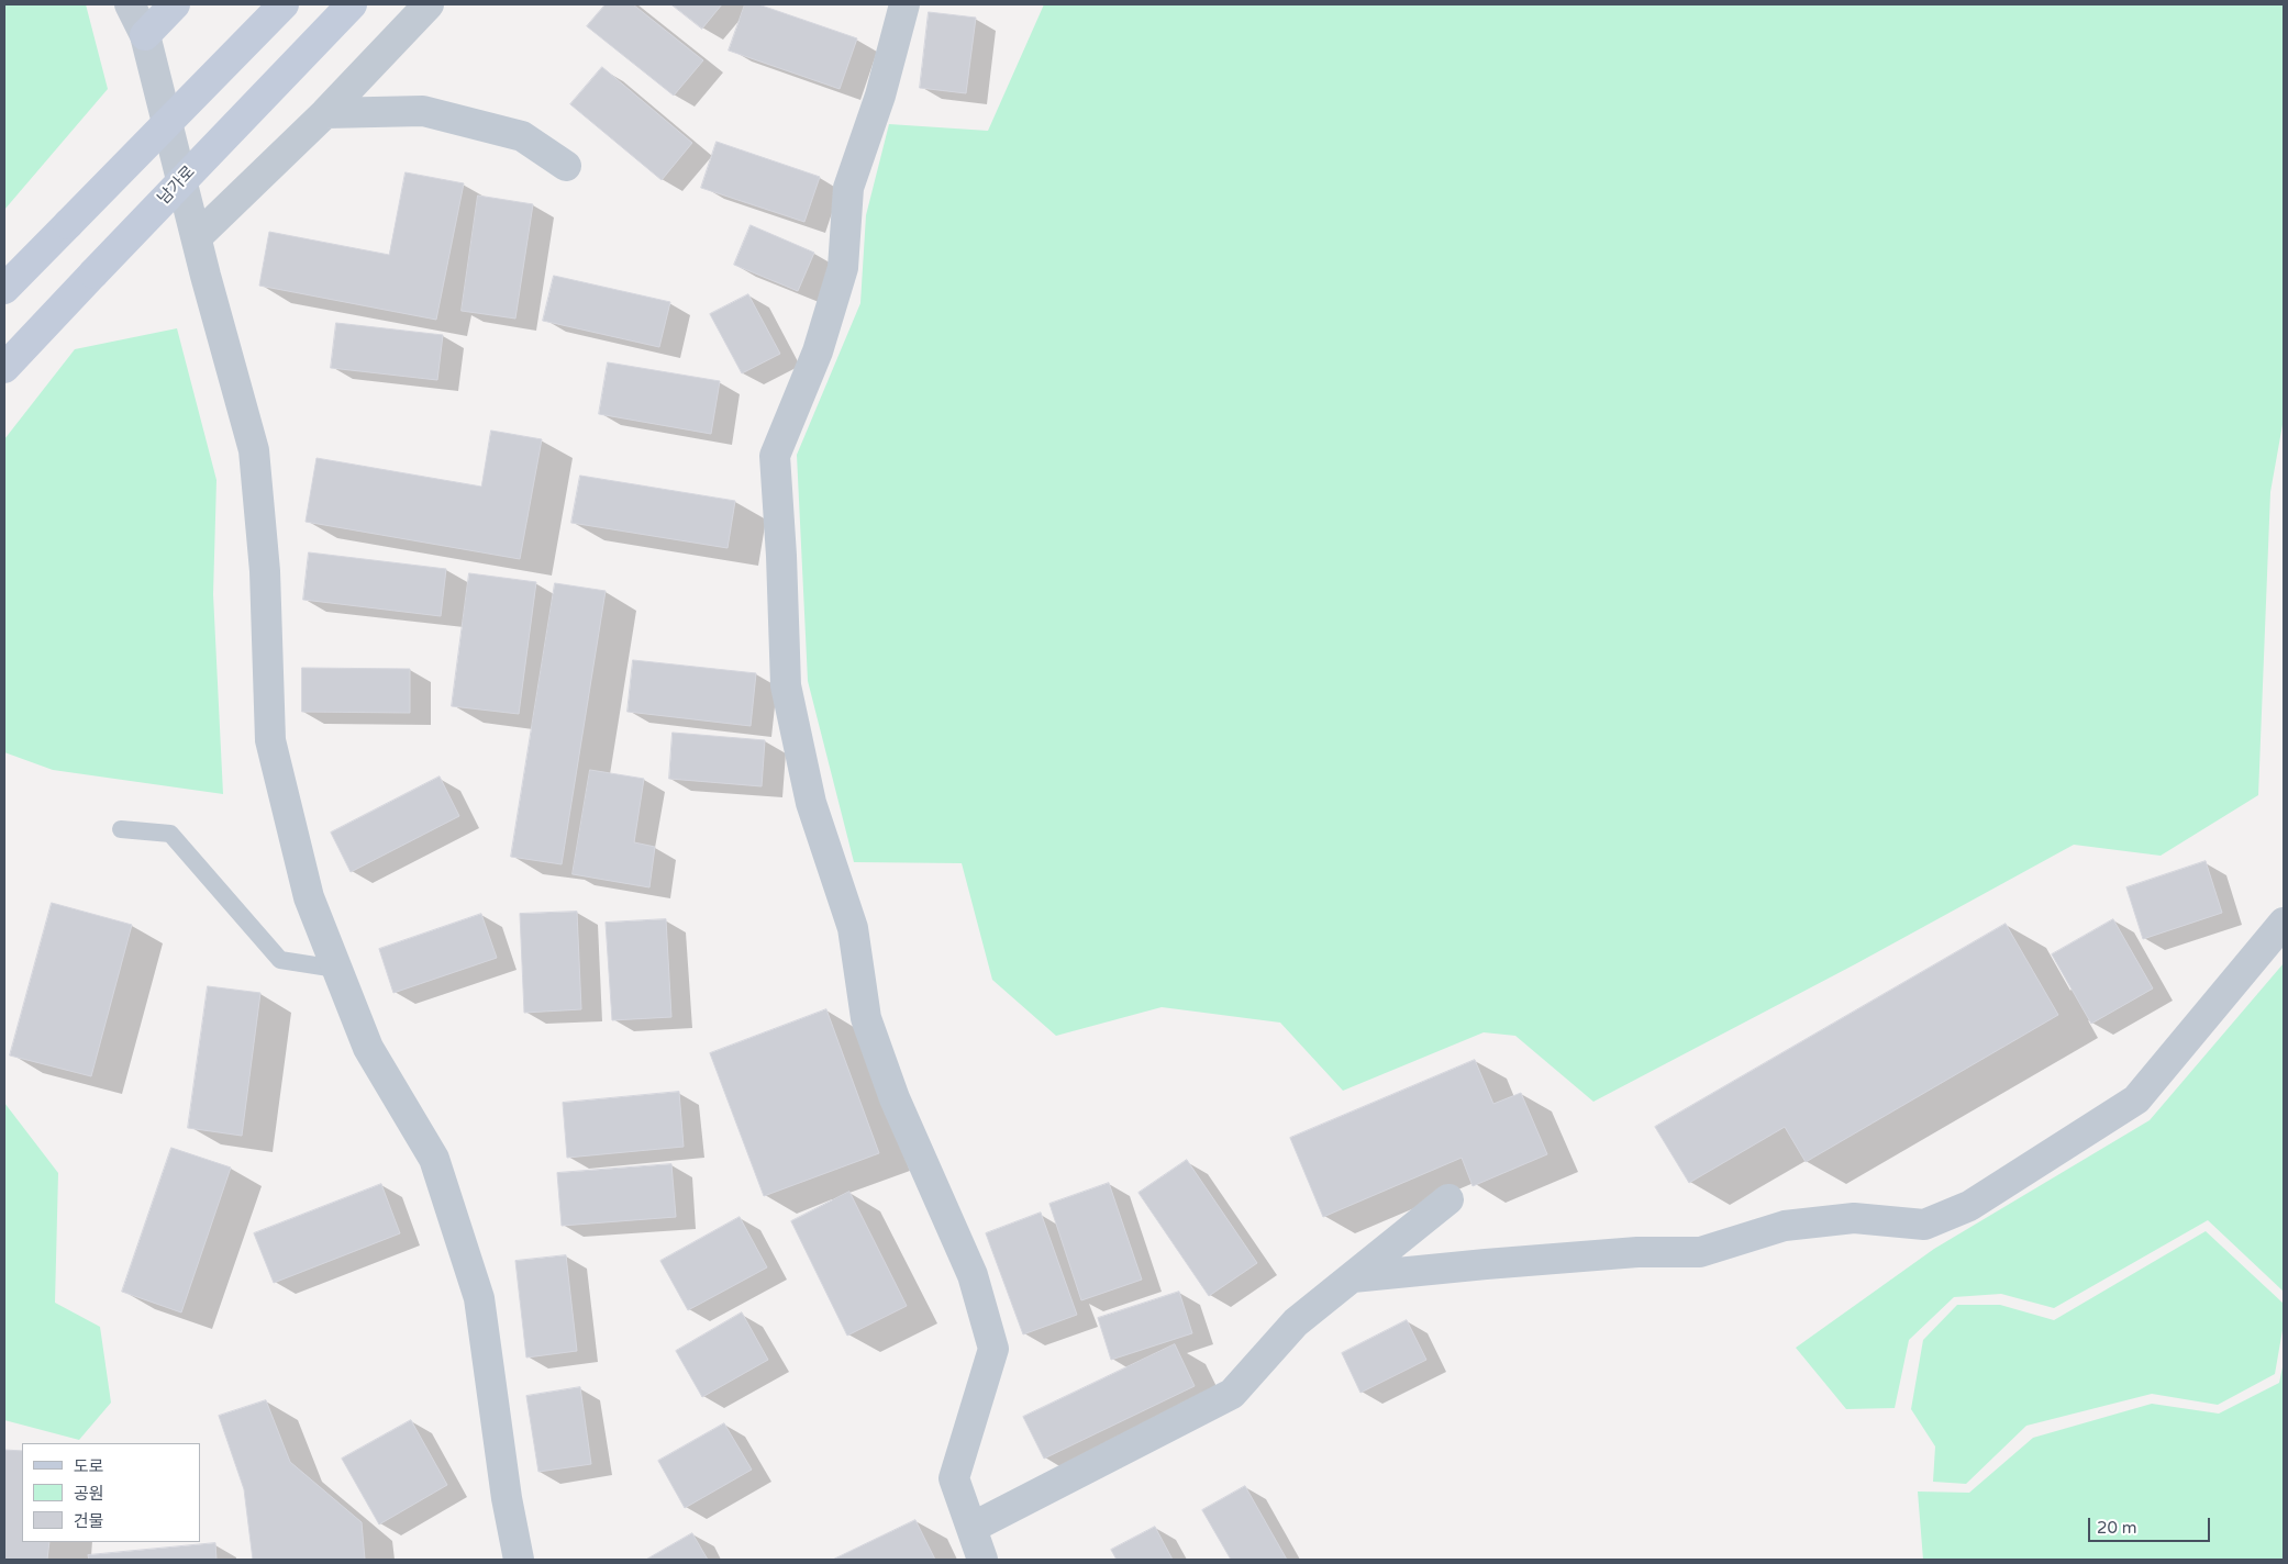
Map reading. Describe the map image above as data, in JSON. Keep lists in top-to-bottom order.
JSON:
{
  "streets": {
    "main road": ["남가로"]
  },
  "legend": ["도로", "공원", "건물"],
  "scale_bar": "20 m"
}
